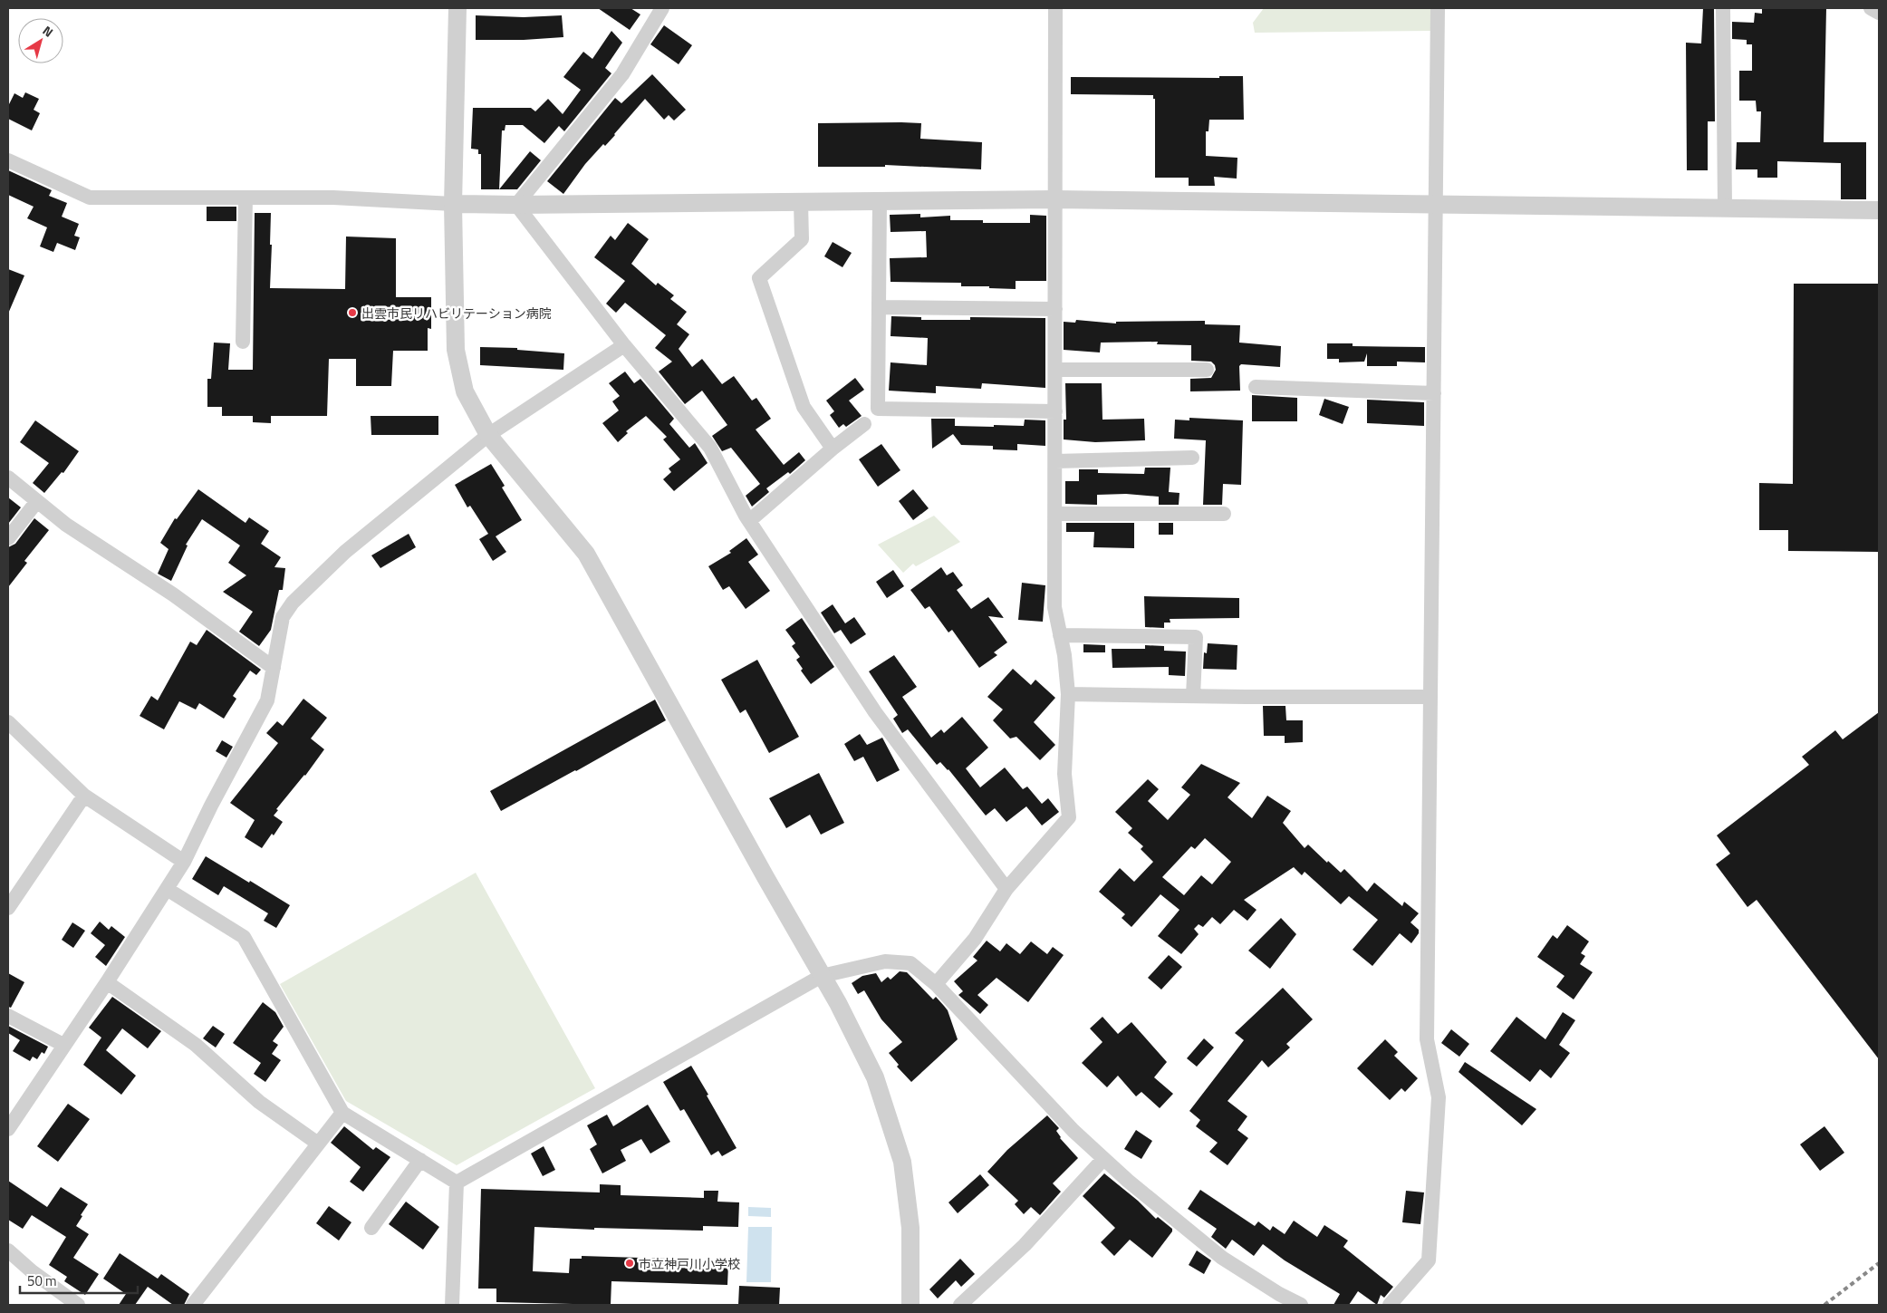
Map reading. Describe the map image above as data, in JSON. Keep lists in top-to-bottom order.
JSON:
{
  "places": ["出雲市民リハビリテーション病院", "市立神戸川小学校"],
  "scale_bar": "50 m",
  "north": "top right"
}
